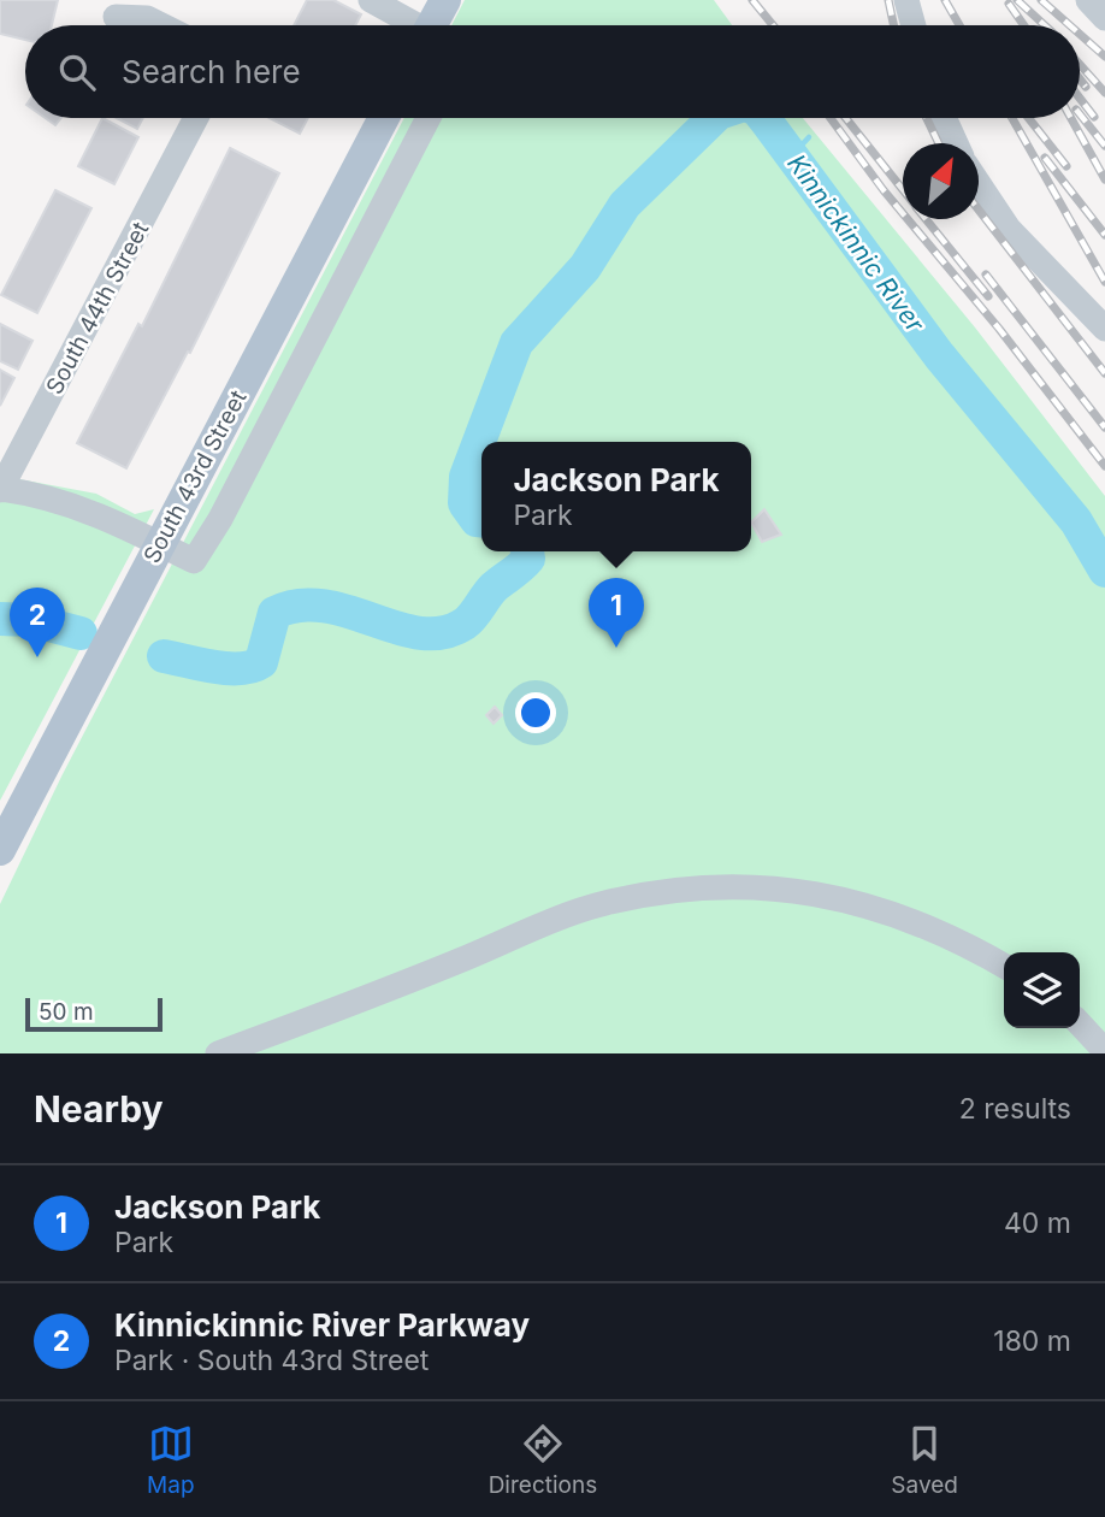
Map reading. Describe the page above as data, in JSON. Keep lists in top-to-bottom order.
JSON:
{
  "streets": {
    "main road": ["South 43rd Street"],
    "street": ["South 44th Street"]
  },
  "water": ["Kinnickinnic River"],
  "scale_bar": "50 m",
  "north": "top right",
  "page": {
    "search": "Search here",
    "popup": ["Jackson Park", "Park"],
    "pins": ["1", "2"],
    "scale": "50 m",
    "heading": ["Nearby", "2 results"],
    "list": [
      {
        "mark": "1",
        "name": "Jackson Park",
        "note": "Park",
        "value": "40 m"
      },
      {
        "mark": "2",
        "name": "Kinnickinnic River Parkway",
        "note": "Park · South 43rd Street",
        "value": "180 m"
      }
    ],
    "nav": ["Map", "Directions", "Saved"]
  }
}
